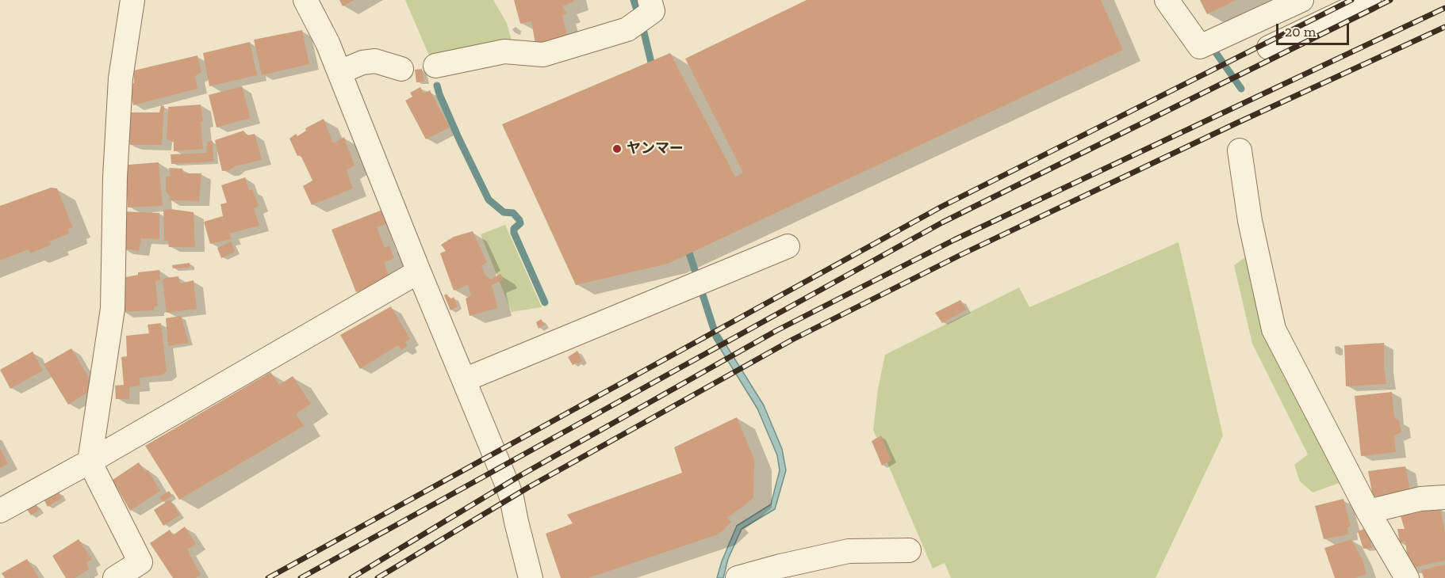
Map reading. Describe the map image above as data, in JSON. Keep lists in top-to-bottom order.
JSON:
{
  "places": ["ヤンマー"],
  "scale_bar": "20 m"
}
